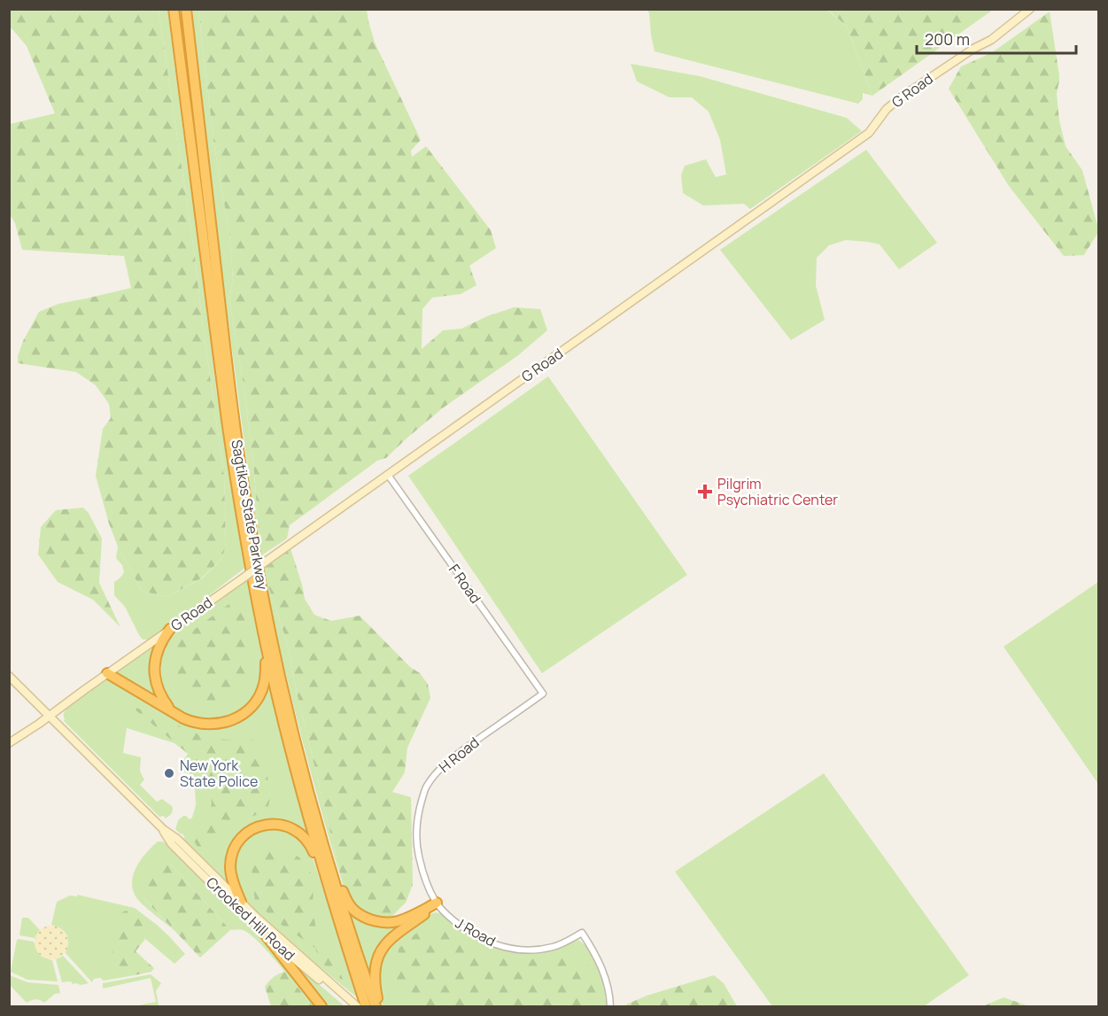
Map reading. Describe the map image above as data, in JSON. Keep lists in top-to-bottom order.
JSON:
{
  "streets": {
    "highway": ["Sagtikos State Parkway"],
    "street": [
      "G Road",
      "F Road",
      "H Road",
      "Crooked Hill Road",
      "J Road"
    ]
  },
  "crossings": [
    ["G Road", "F Road"],
    ["G Road", "Crooked Hill Road"],
    ["F Road", "H Road"],
    ["H Road", "J Road"]
  ],
  "places": {
    "health": ["Pilgrim Psychiatric Center"],
    "other": ["New York State Police"]
  },
  "scale_bar": "200 m"
}
